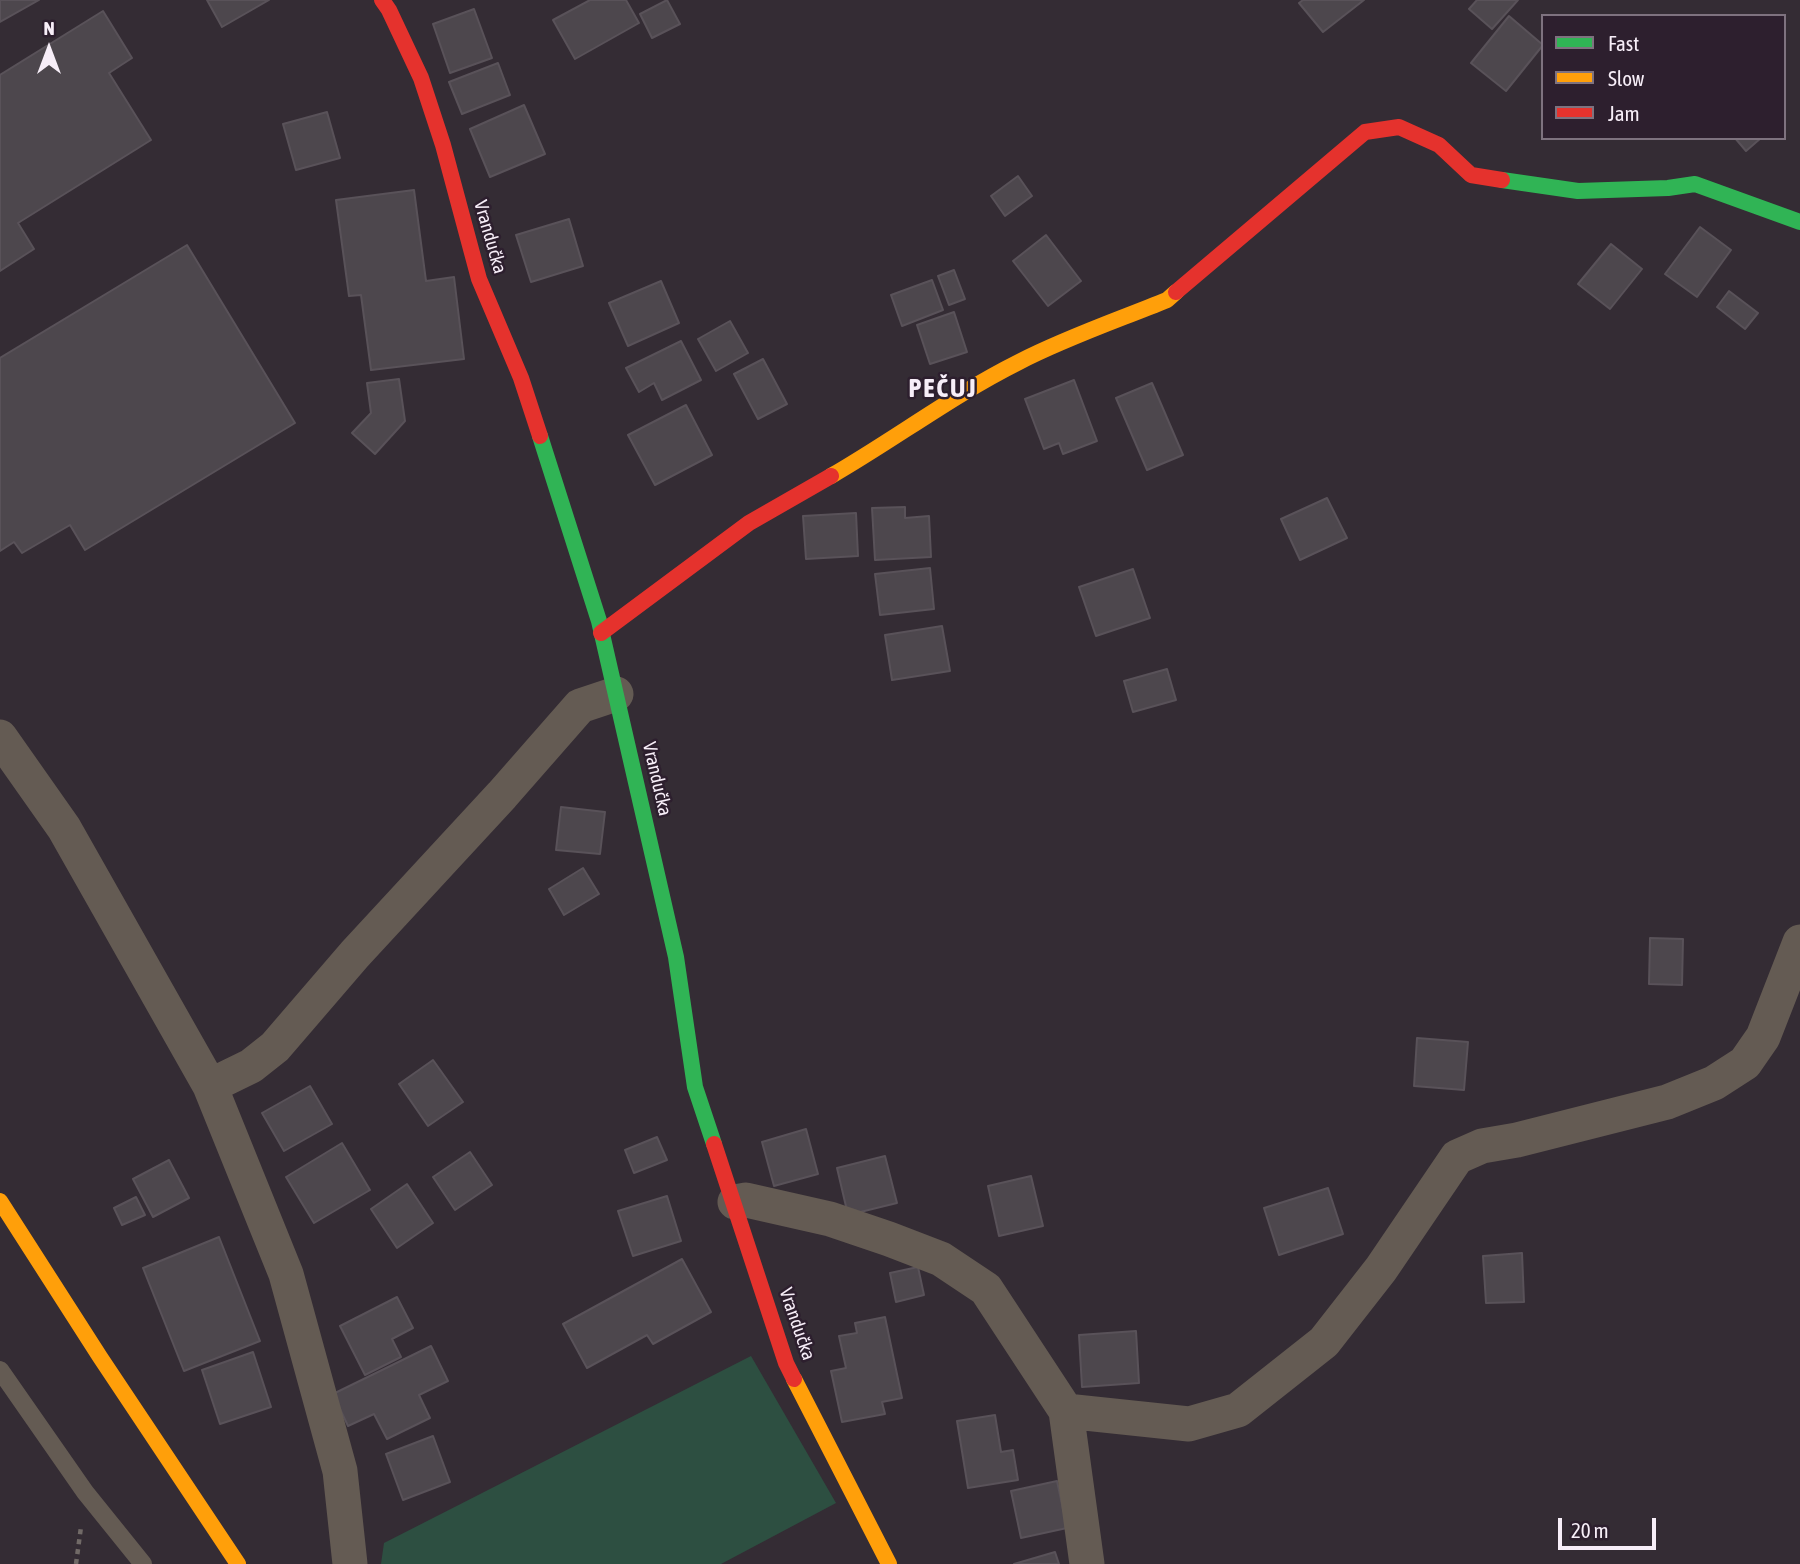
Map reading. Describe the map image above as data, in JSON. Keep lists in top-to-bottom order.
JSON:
{
  "streets": {
    "street": ["Vrandučka"]
  },
  "districts": ["PEČUJ"],
  "legend": ["Fast", "Slow", "Jam"],
  "scale_bar": "20 m",
  "north": "top"
}
